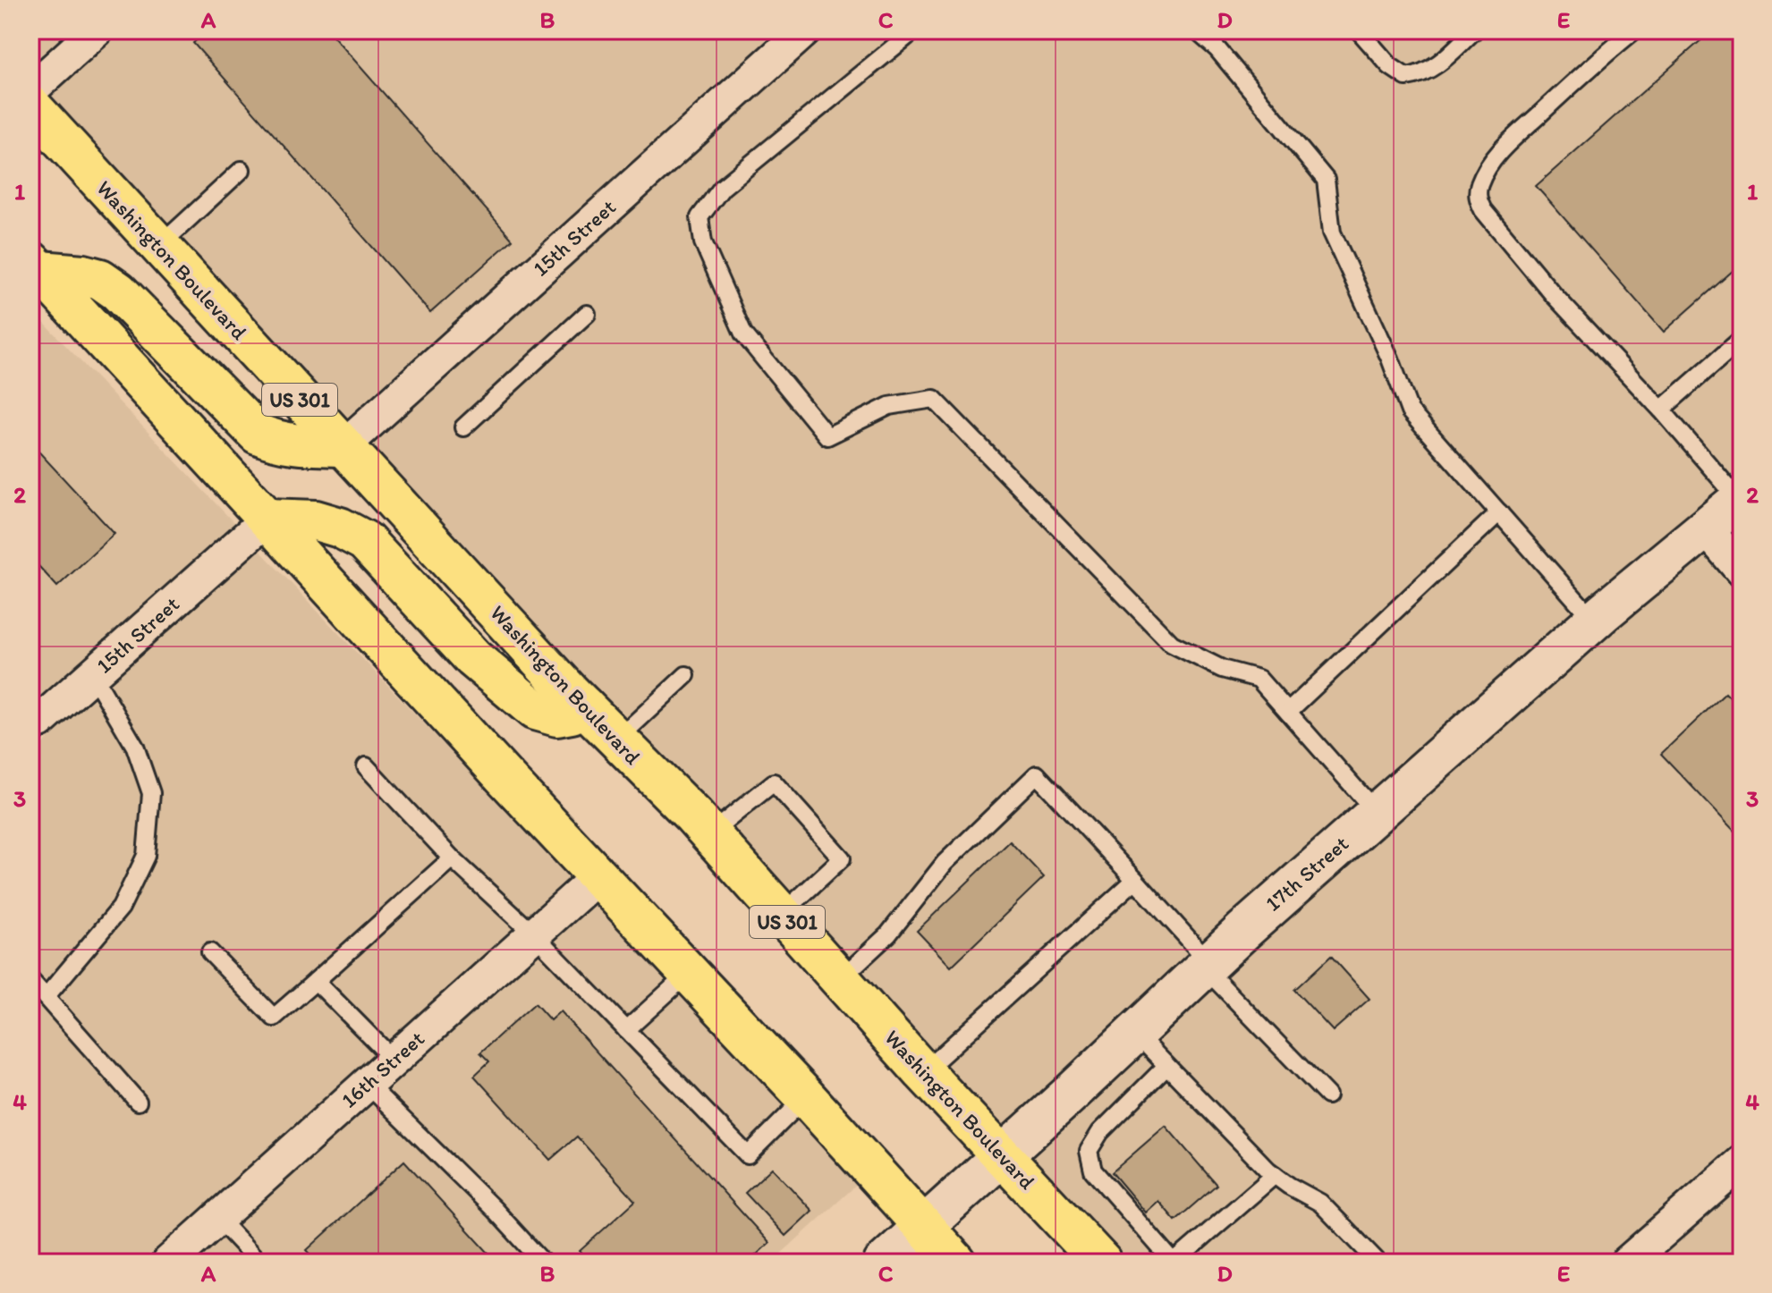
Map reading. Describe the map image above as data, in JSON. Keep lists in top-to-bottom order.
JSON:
{
  "streets": {
    "main road": ["Washington Boulevard", "US 301"],
    "street": ["15th Street", "17th Street", "16th Street"]
  },
  "crossings": [
    ["15th Street", "Washington Boulevard"],
    ["Washington Boulevard", "17th Street"]
  ],
  "grid": {
    "columns": [
      "A",
      "B",
      "C",
      "D",
      "E"
    ],
    "rows": [
      "1",
      "2",
      "3",
      "4"
    ]
  }
}
